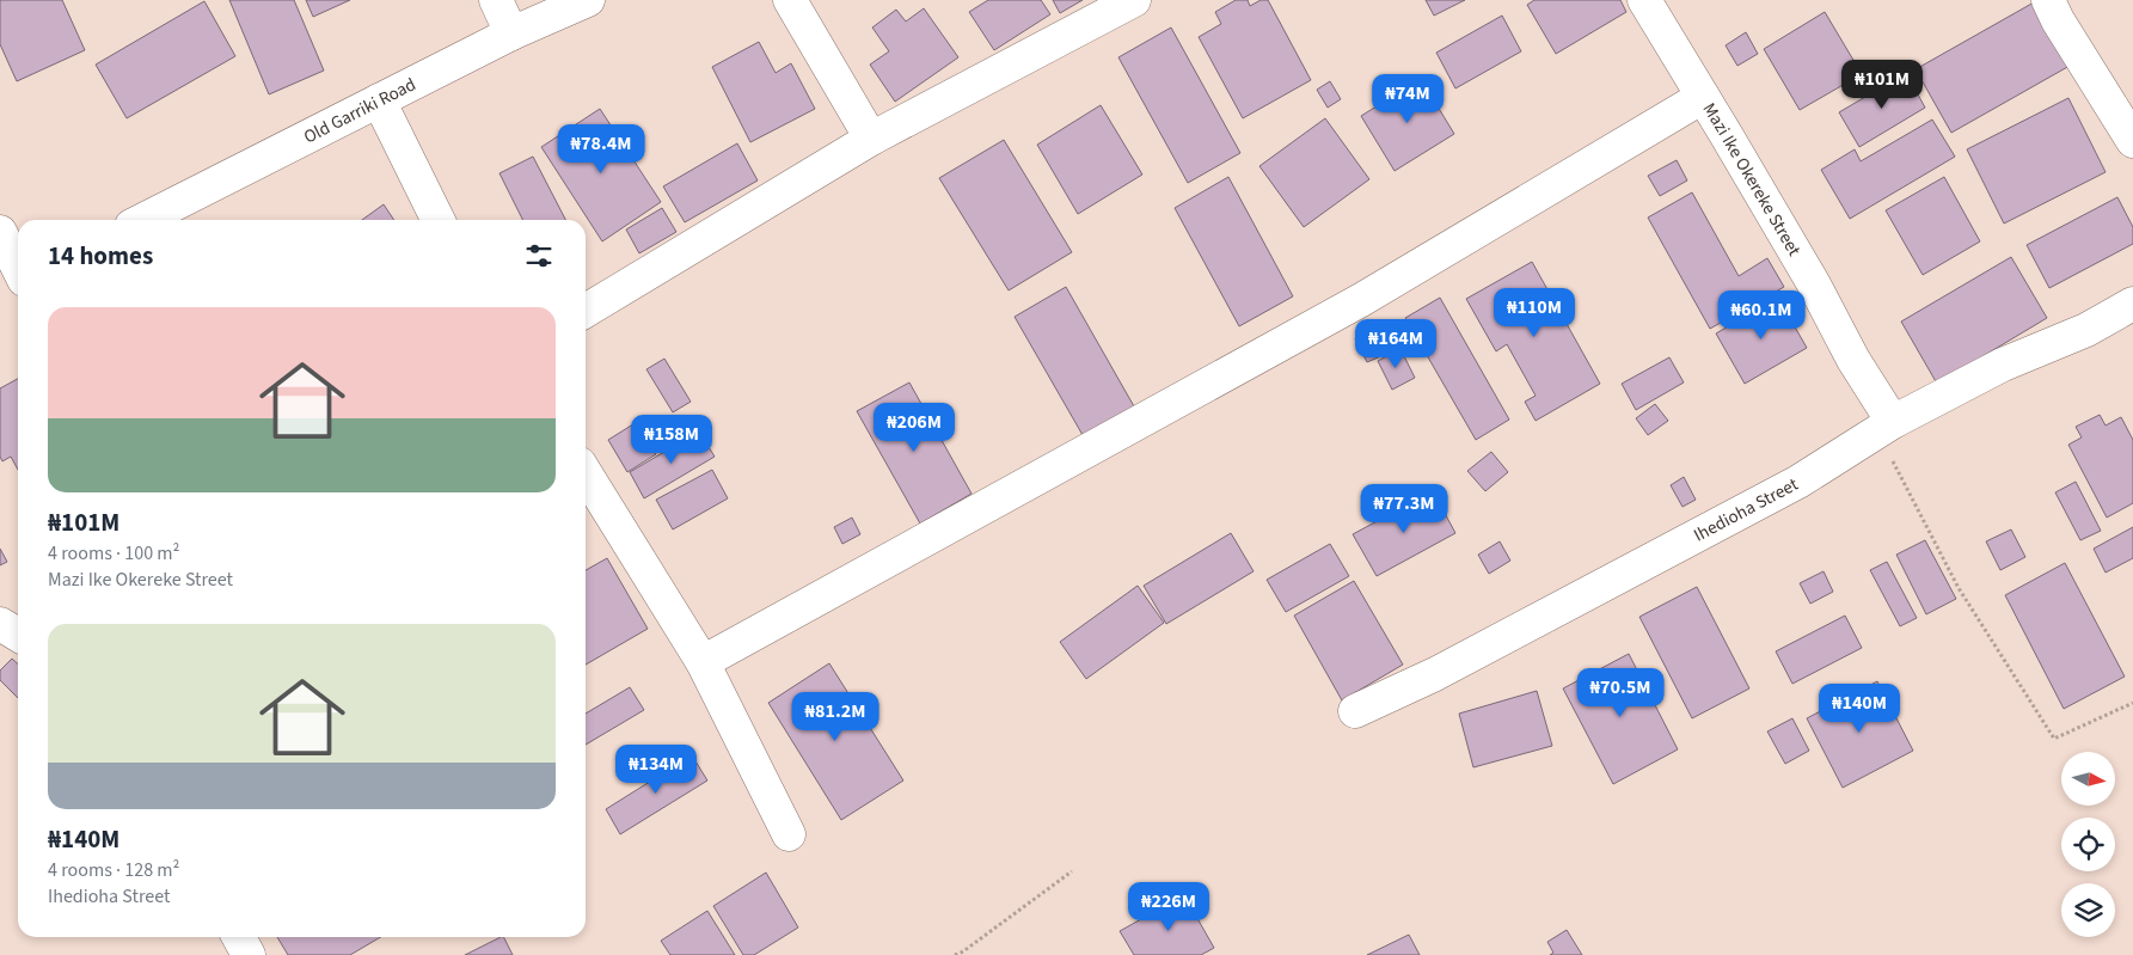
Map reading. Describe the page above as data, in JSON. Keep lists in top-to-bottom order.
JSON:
{
  "streets": {
    "street": ["Old Garriki Road", "Mazi Ike Okereke Street", "Ihedioha Street"]
  },
  "crossings": [
    ["Mazi Ike Okereke Street", "Ihedioha Street"]
  ],
  "north": "right",
  "page": {
    "price": [
      "₦101M",
      "₦74M",
      "₦78.4M",
      "₦110M",
      "₦60.1M",
      "₦164M",
      "₦206M",
      "₦158M",
      "₦77.3M",
      "₦70.5M",
      "₦140M",
      "₦81.2M",
      "₦134M",
      "₦226M"
    ],
    "heading": "14 homes",
    "list": [
      {
        "name": "₦101M",
        "note": "4 rooms · 100 m² · Mazi Ike Okereke Street"
      },
      {
        "name": "₦140M",
        "note": "4 rooms · 128 m² · Ihedioha Street"
      }
    ]
  }
}
